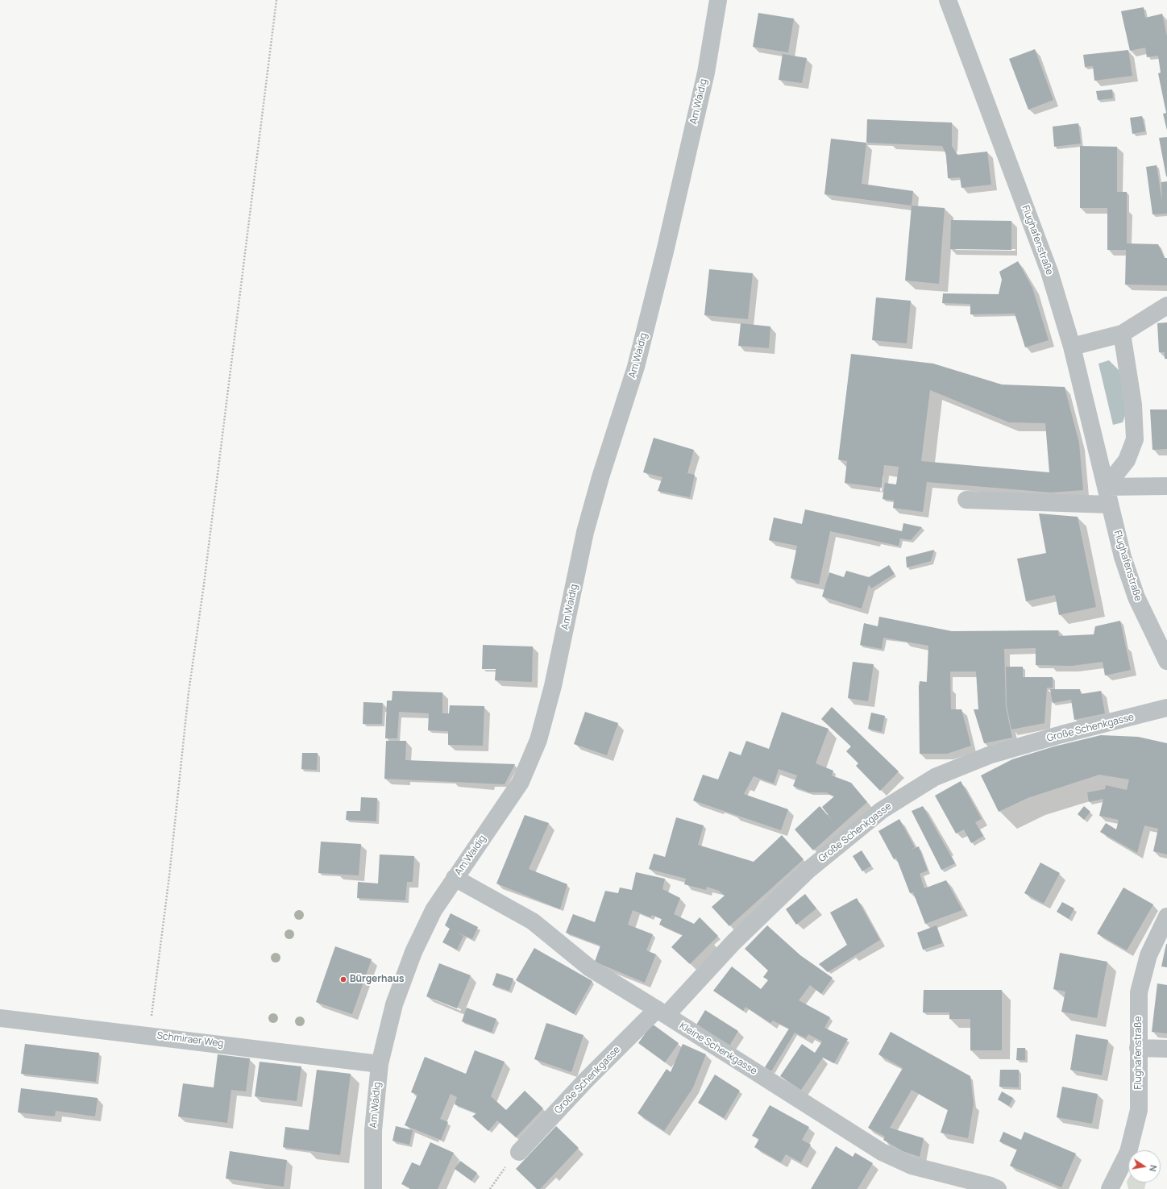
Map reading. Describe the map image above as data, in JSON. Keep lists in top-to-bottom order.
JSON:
{
  "streets": {
    "street": [
      "Am Waidig",
      "Flughafenstraße",
      "Große Schenkgasse",
      "Schmiraer Weg",
      "Kleine Schenkgasse"
    ]
  },
  "crossings": [
    ["Am Waidig", "Schmiraer Weg"],
    ["Am Waidig", "Kleine Schenkgasse"],
    ["Große Schenkgasse", "Kleine Schenkgasse"]
  ],
  "places": ["Bürgerhaus"],
  "north": "right"
}
